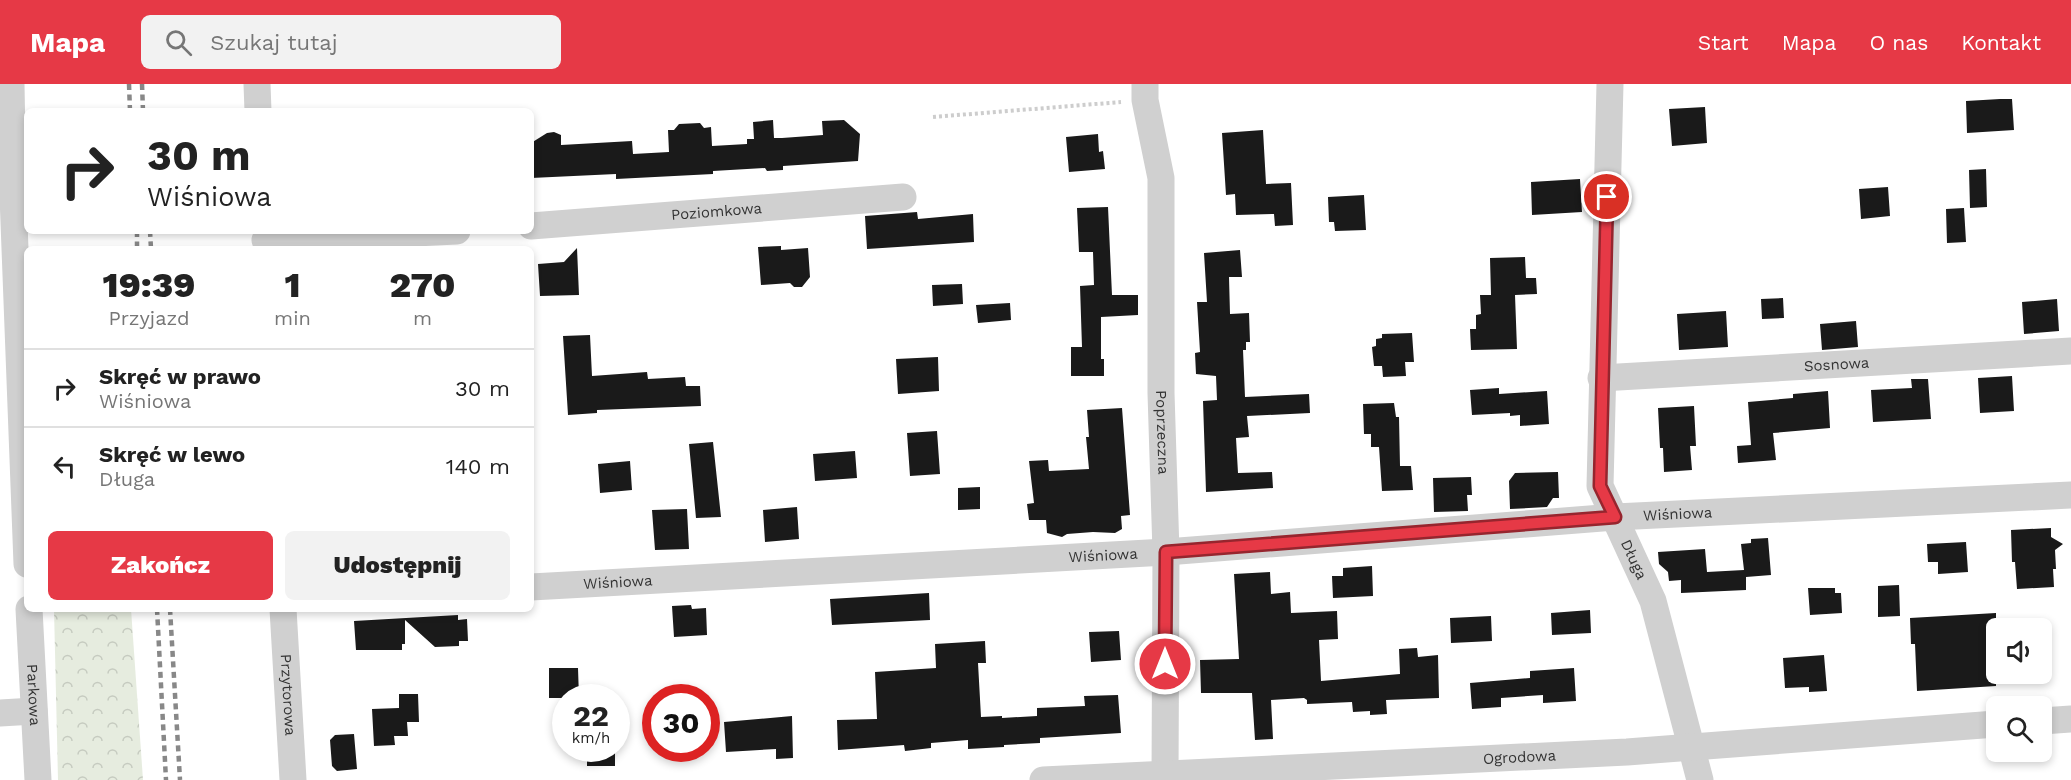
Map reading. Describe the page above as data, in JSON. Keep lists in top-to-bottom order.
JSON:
{
  "streets": {
    "street": [
      "Poziomkowa",
      "Sosnowa",
      "Poprzeczna",
      "Wiśniowa",
      "Długa",
      "Parkowa",
      "Przytorowa",
      "Ogrodowa"
    ]
  },
  "crossings": [
    ["Sosnowa", "Długa"],
    ["Poprzeczna", "Wiśniowa"],
    ["Poprzeczna", "Ogrodowa"],
    ["Wiśniowa", "Długa"],
    ["Długa", "Ogrodowa"]
  ],
  "page": {
    "header": "Mapa",
    "search": "Szukaj tutaj",
    "nav": [
      "Start",
      "Mapa",
      "O nas",
      "Kontakt"
    ],
    "turn": ["30 m", "Wiśniowa"],
    "eta": [
      "19:39",
      "Przyjazd",
      "1",
      "min",
      "270",
      "m"
    ],
    "list": [
      {
        "name": "Skręć w prawo",
        "note": "Wiśniowa",
        "value": "30 m"
      },
      {
        "name": "Skręć w lewo",
        "note": "Długa",
        "value": "140 m"
      }
    ],
    "buttons": ["Zakończ", "Udostępnij"],
    "speed": "22 km/h",
    "limit": "30"
  }
}
